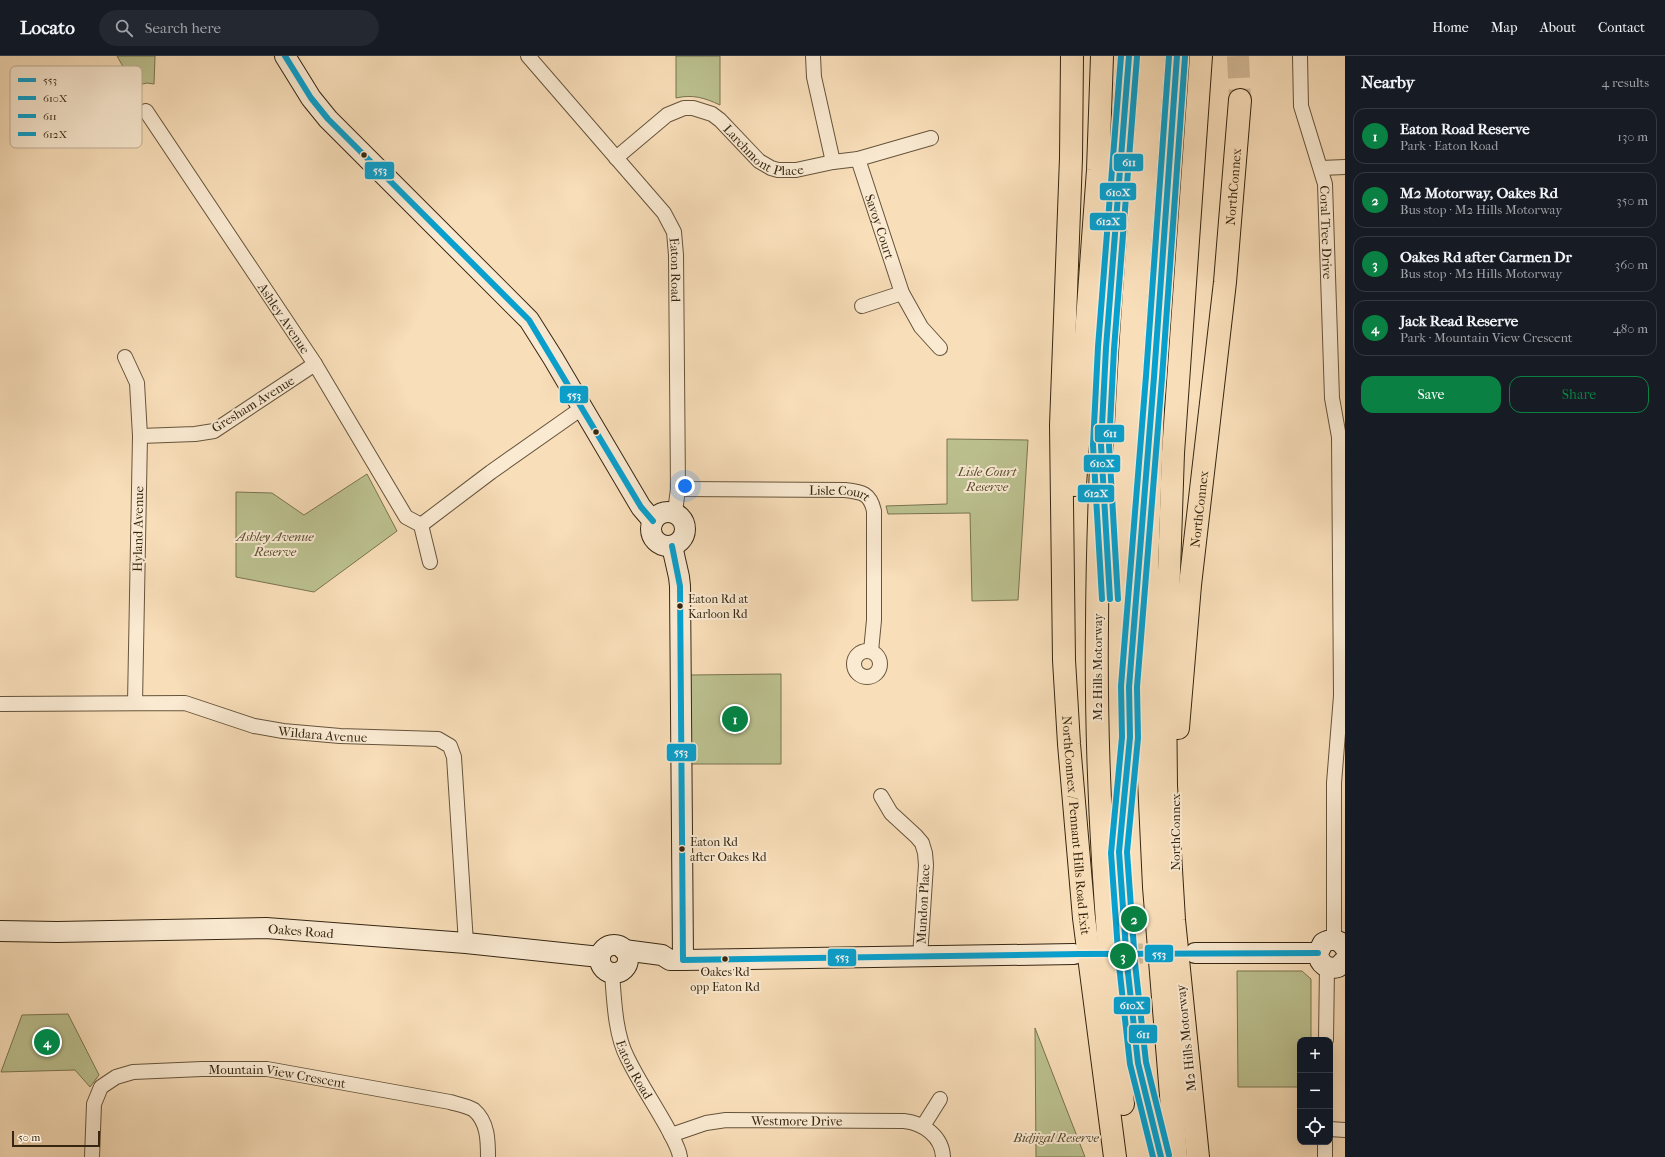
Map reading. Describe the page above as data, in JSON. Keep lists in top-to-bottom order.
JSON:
{
  "streets": {
    "highway": ["NorthConnex", "M2 Hills Motorway", "NorthConnex / Pennant Hills Road Exit"],
    "main road": ["Oakes Road"],
    "street": [
      "Larchmont Place",
      "Savoy Court",
      "Coral Tree Drive",
      "Eaton Road",
      "Ashley Avenue",
      "Gresham Avenue",
      "Lisle Court",
      "Hyland Avenue",
      "Wildara Avenue",
      "Mundon Place",
      "Mountain View Crescent",
      "Westmore Drive"
    ]
  },
  "crossings": [
    ["Larchmont Place", "Savoy Court"],
    ["Larchmont Place", "Eaton Road"],
    ["NorthConnex", "M2 Hills Motorway"],
    ["Eaton Road", "Lisle Court"],
    ["Eaton Road", "Oakes Road"],
    ["Eaton Road", "Westmore Drive"],
    ["Ashley Avenue", "Gresham Avenue"],
    ["Gresham Avenue", "Hyland Avenue"],
    ["Hyland Avenue", "Wildara Avenue"],
    ["Wildara Avenue", "Oakes Road"],
    ["Mundon Place", "Oakes Road"]
  ],
  "parks": ["Lisle Court Reserve", "Ashley Avenue Reserve", "Bidjigal Reserve"],
  "places": ["Eaton Rd at Karloon Rd", "Eaton Rd after Oakes Rd", "Oakes Rd opp Eaton Rd"],
  "lines": [
    "transit line 553",
    "transit line 610X",
    "transit line 612X",
    "transit line 611"
  ],
  "legend": [
    "553",
    "610X",
    "611",
    "612X"
  ],
  "scale_bar": "50 m",
  "page": {
    "header": "Locato",
    "search": "Search here",
    "nav": [
      "Home",
      "Map",
      "About",
      "Contact"
    ],
    "heading": ["Nearby", "4 results"],
    "list": [
      {
        "mark": "1",
        "name": "Eaton Road Reserve",
        "note": "Park · Eaton Road",
        "value": "130 m"
      },
      {
        "mark": "2",
        "name": "M2 Motorway, Oakes Rd",
        "note": "Bus stop · M2 Hills Motorway",
        "value": "350 m"
      },
      {
        "mark": "3",
        "name": "Oakes Rd after Carmen Dr",
        "note": "Bus stop · M2 Hills Motorway",
        "value": "360 m"
      },
      {
        "mark": "4",
        "name": "Jack Read Reserve",
        "note": "Park · Mountain View Crescent",
        "value": "480 m"
      }
    ],
    "buttons": ["Save", "Share"],
    "pins": [
      "1",
      "2",
      "3",
      "4"
    ],
    "map_buttons": ["+", "−"],
    "scale": "50 m"
  }
}
